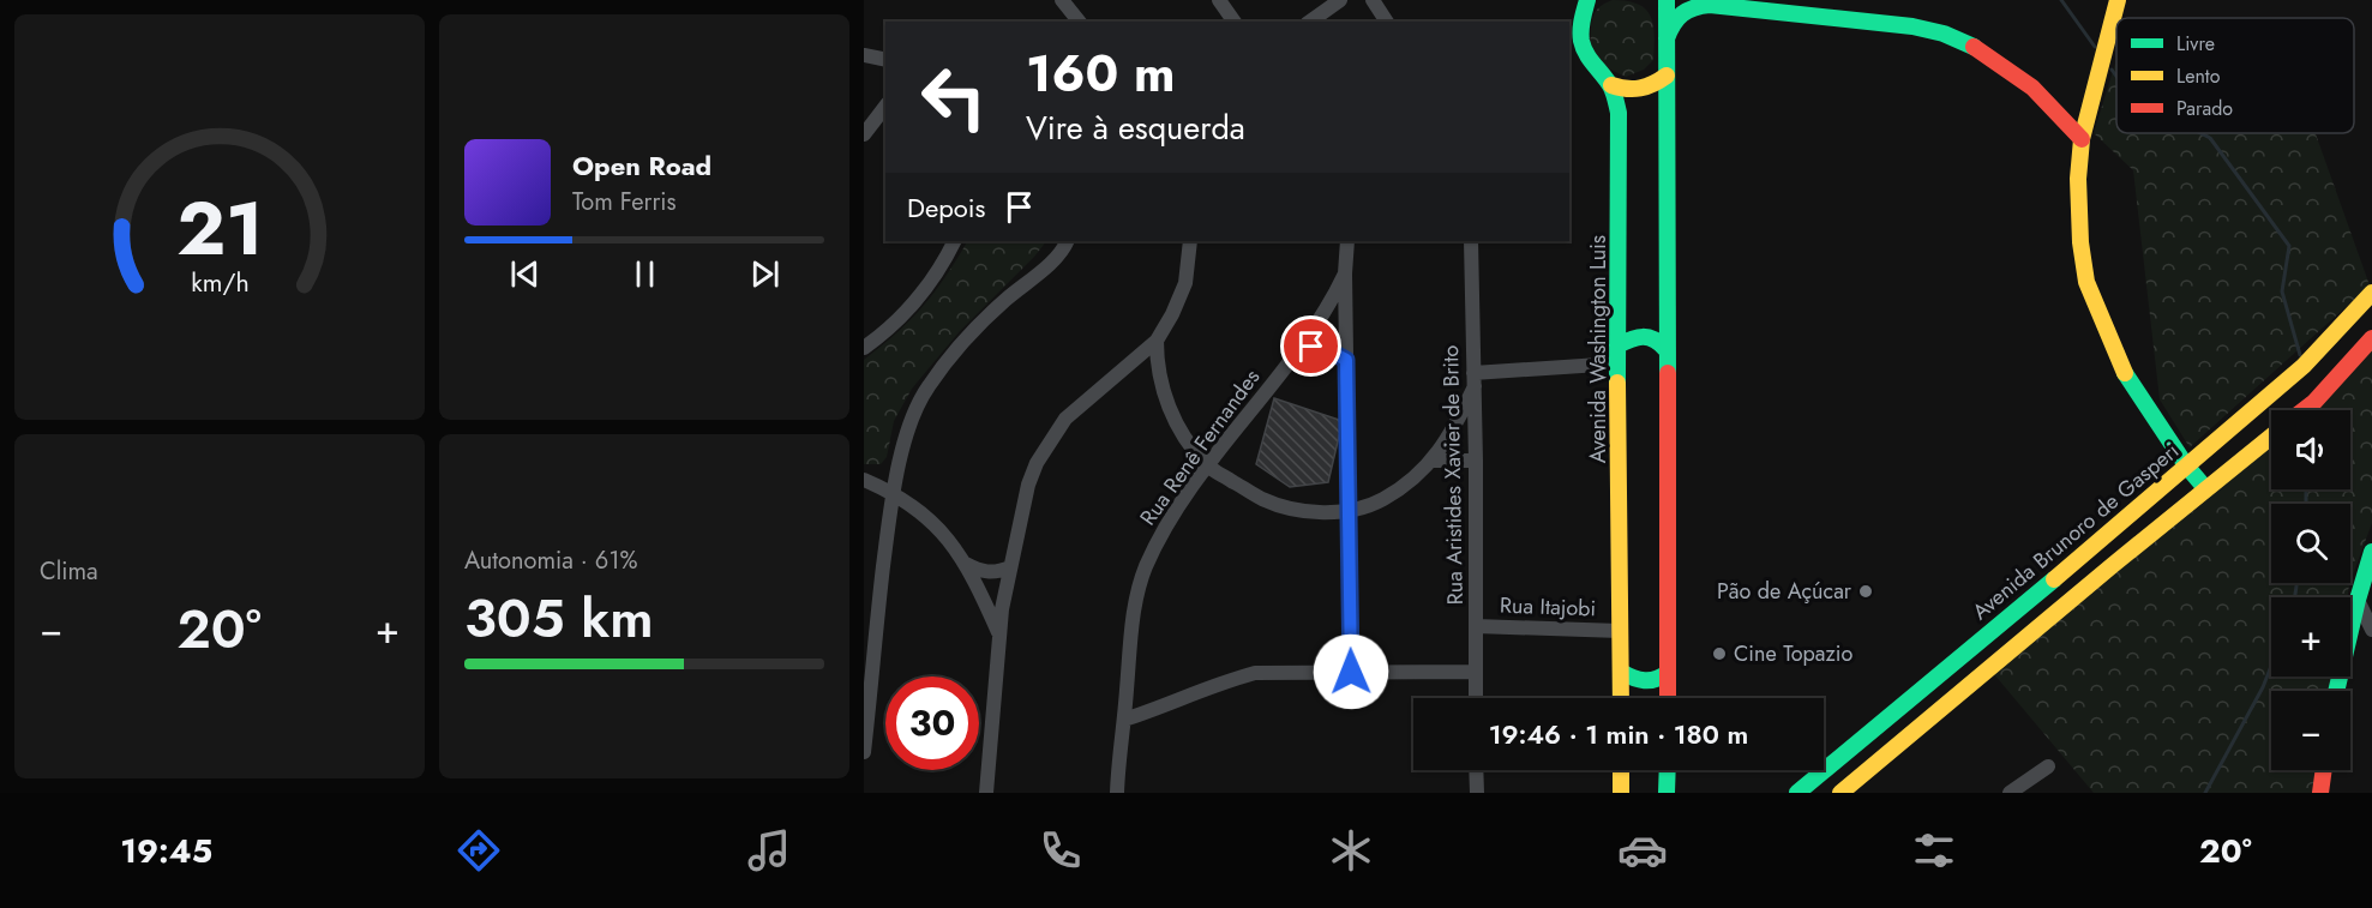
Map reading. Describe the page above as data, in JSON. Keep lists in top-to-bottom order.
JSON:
{
  "streets": {
    "main road": ["Avenida Washington Luis", "Avenida Brunoro de Gasperi"],
    "street": ["Rua Renê Fernandes", "Rua Aristides Xavier de Brito", "Rua Itajobi"]
  },
  "crossings": [
    ["Avenida Washington Luis", "Rua Itajobi"],
    ["Rua Aristides Xavier de Brito", "Rua Itajobi"]
  ],
  "places": ["Pão de Açúcar", "Cine Topazio"],
  "legend": ["Livre", "Lento", "Parado"],
  "page": {
    "turn": ["160 m", "Vire à esquerda"],
    "song": ["Open Road", "Tom Ferris"],
    "then": "Depois",
    "map_buttons": ["+", "−"],
    "tile": [
      "Clima",
      ["Autonomia · 61%", "305 km"]
    ],
    "heat": ["−", "20°", "+"],
    "limit": "30",
    "trip": "19:46 · 1 min · 180 m",
    "tabs": ["19:45", "20°"],
    "gauge": ["21", "km/h"]
  }
}
